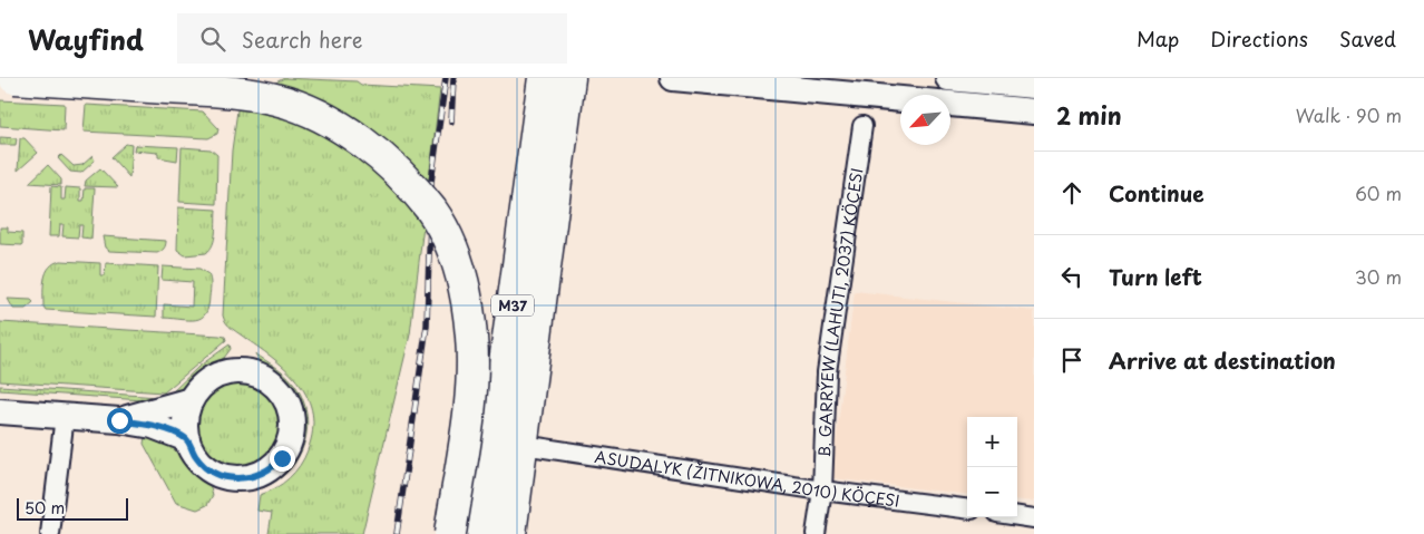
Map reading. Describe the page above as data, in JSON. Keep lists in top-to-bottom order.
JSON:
{
  "streets": {
    "highway": ["M37"],
    "street": ["B. GARRÝEW (LAHUTI, 2037) KÖÇESI", "ASUDALYK (ŽITNIKOWA, 2010) KÖÇESI"]
  },
  "crossings": [
    ["M37", "ASUDALYK (ŽITNIKOWA, 2010) KÖÇESI"],
    ["B. GARRÝEW (LAHUTI, 2037) KÖÇESI", "ASUDALYK (ŽITNIKOWA, 2010) KÖÇESI"]
  ],
  "scale_bar": "50 m",
  "north": "bottom left",
  "page": {
    "header": "Wayfind",
    "search": "Search here",
    "nav": ["Map", "Directions", "Saved"],
    "heading": ["2 min", "Walk · 90 m"],
    "list": [
      ["Continue", "60 m"],
      ["Turn left", "30 m"],
      "Arrive at destination"
    ],
    "map_buttons": ["+", "−"],
    "scale": "50 m"
  }
}
